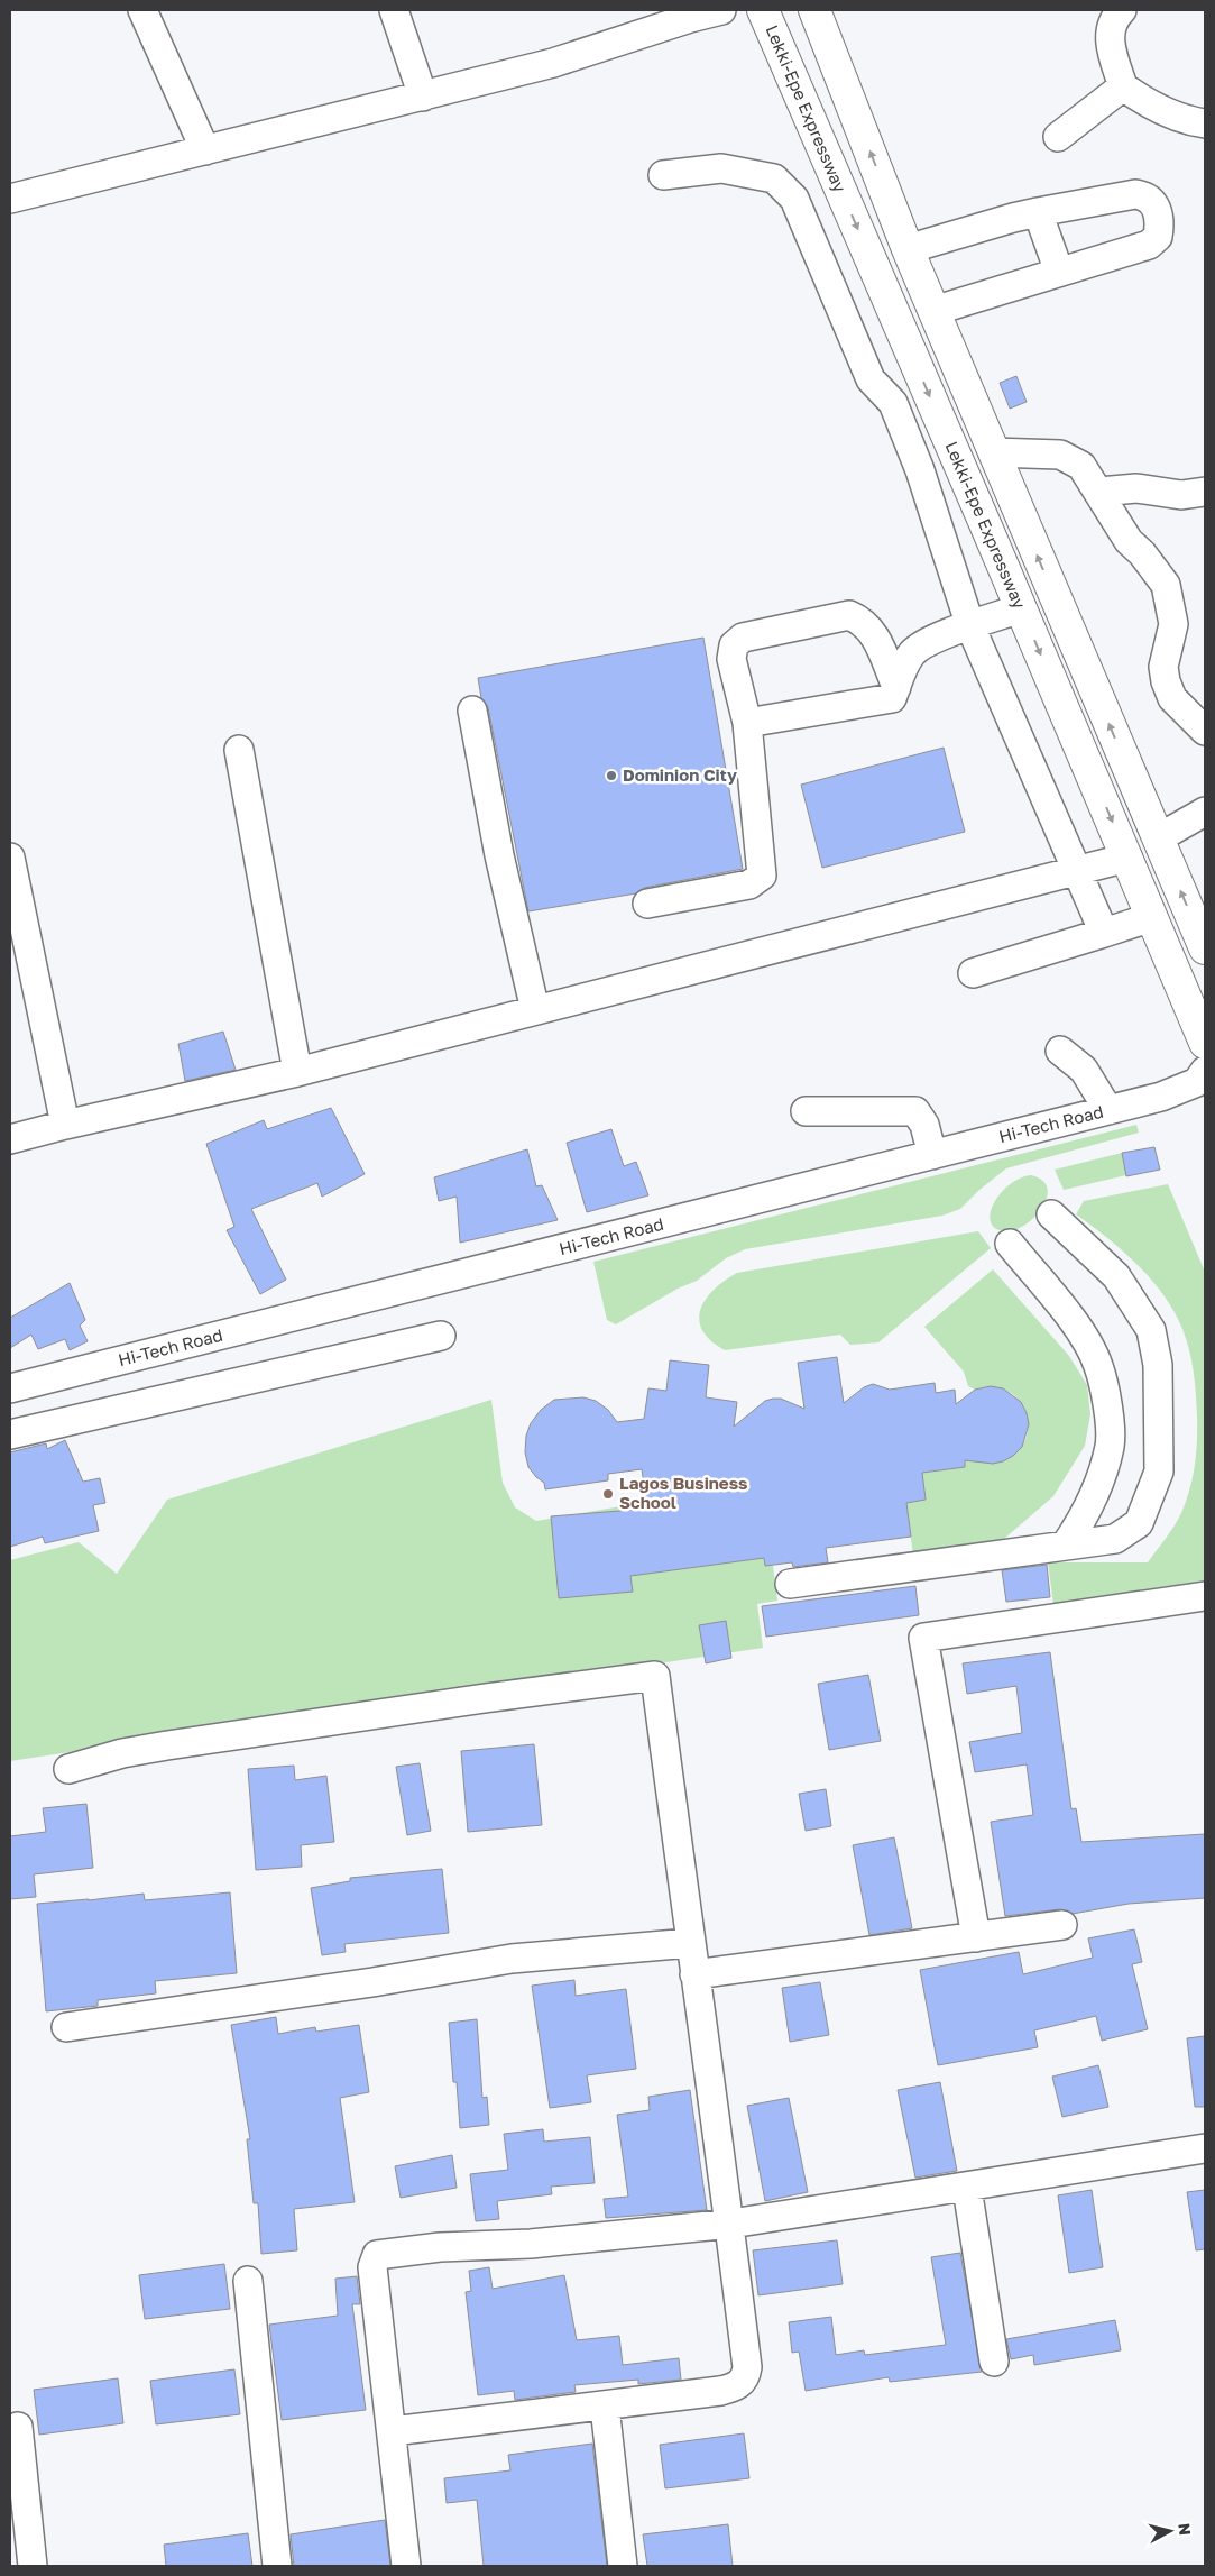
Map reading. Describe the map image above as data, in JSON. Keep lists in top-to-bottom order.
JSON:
{
  "streets": {
    "highway": ["Lekki-Epe Expressway"],
    "street": ["Hi-Tech Road"]
  },
  "places": ["Dominion City", "Lagos Business School"],
  "north": "right"
}
